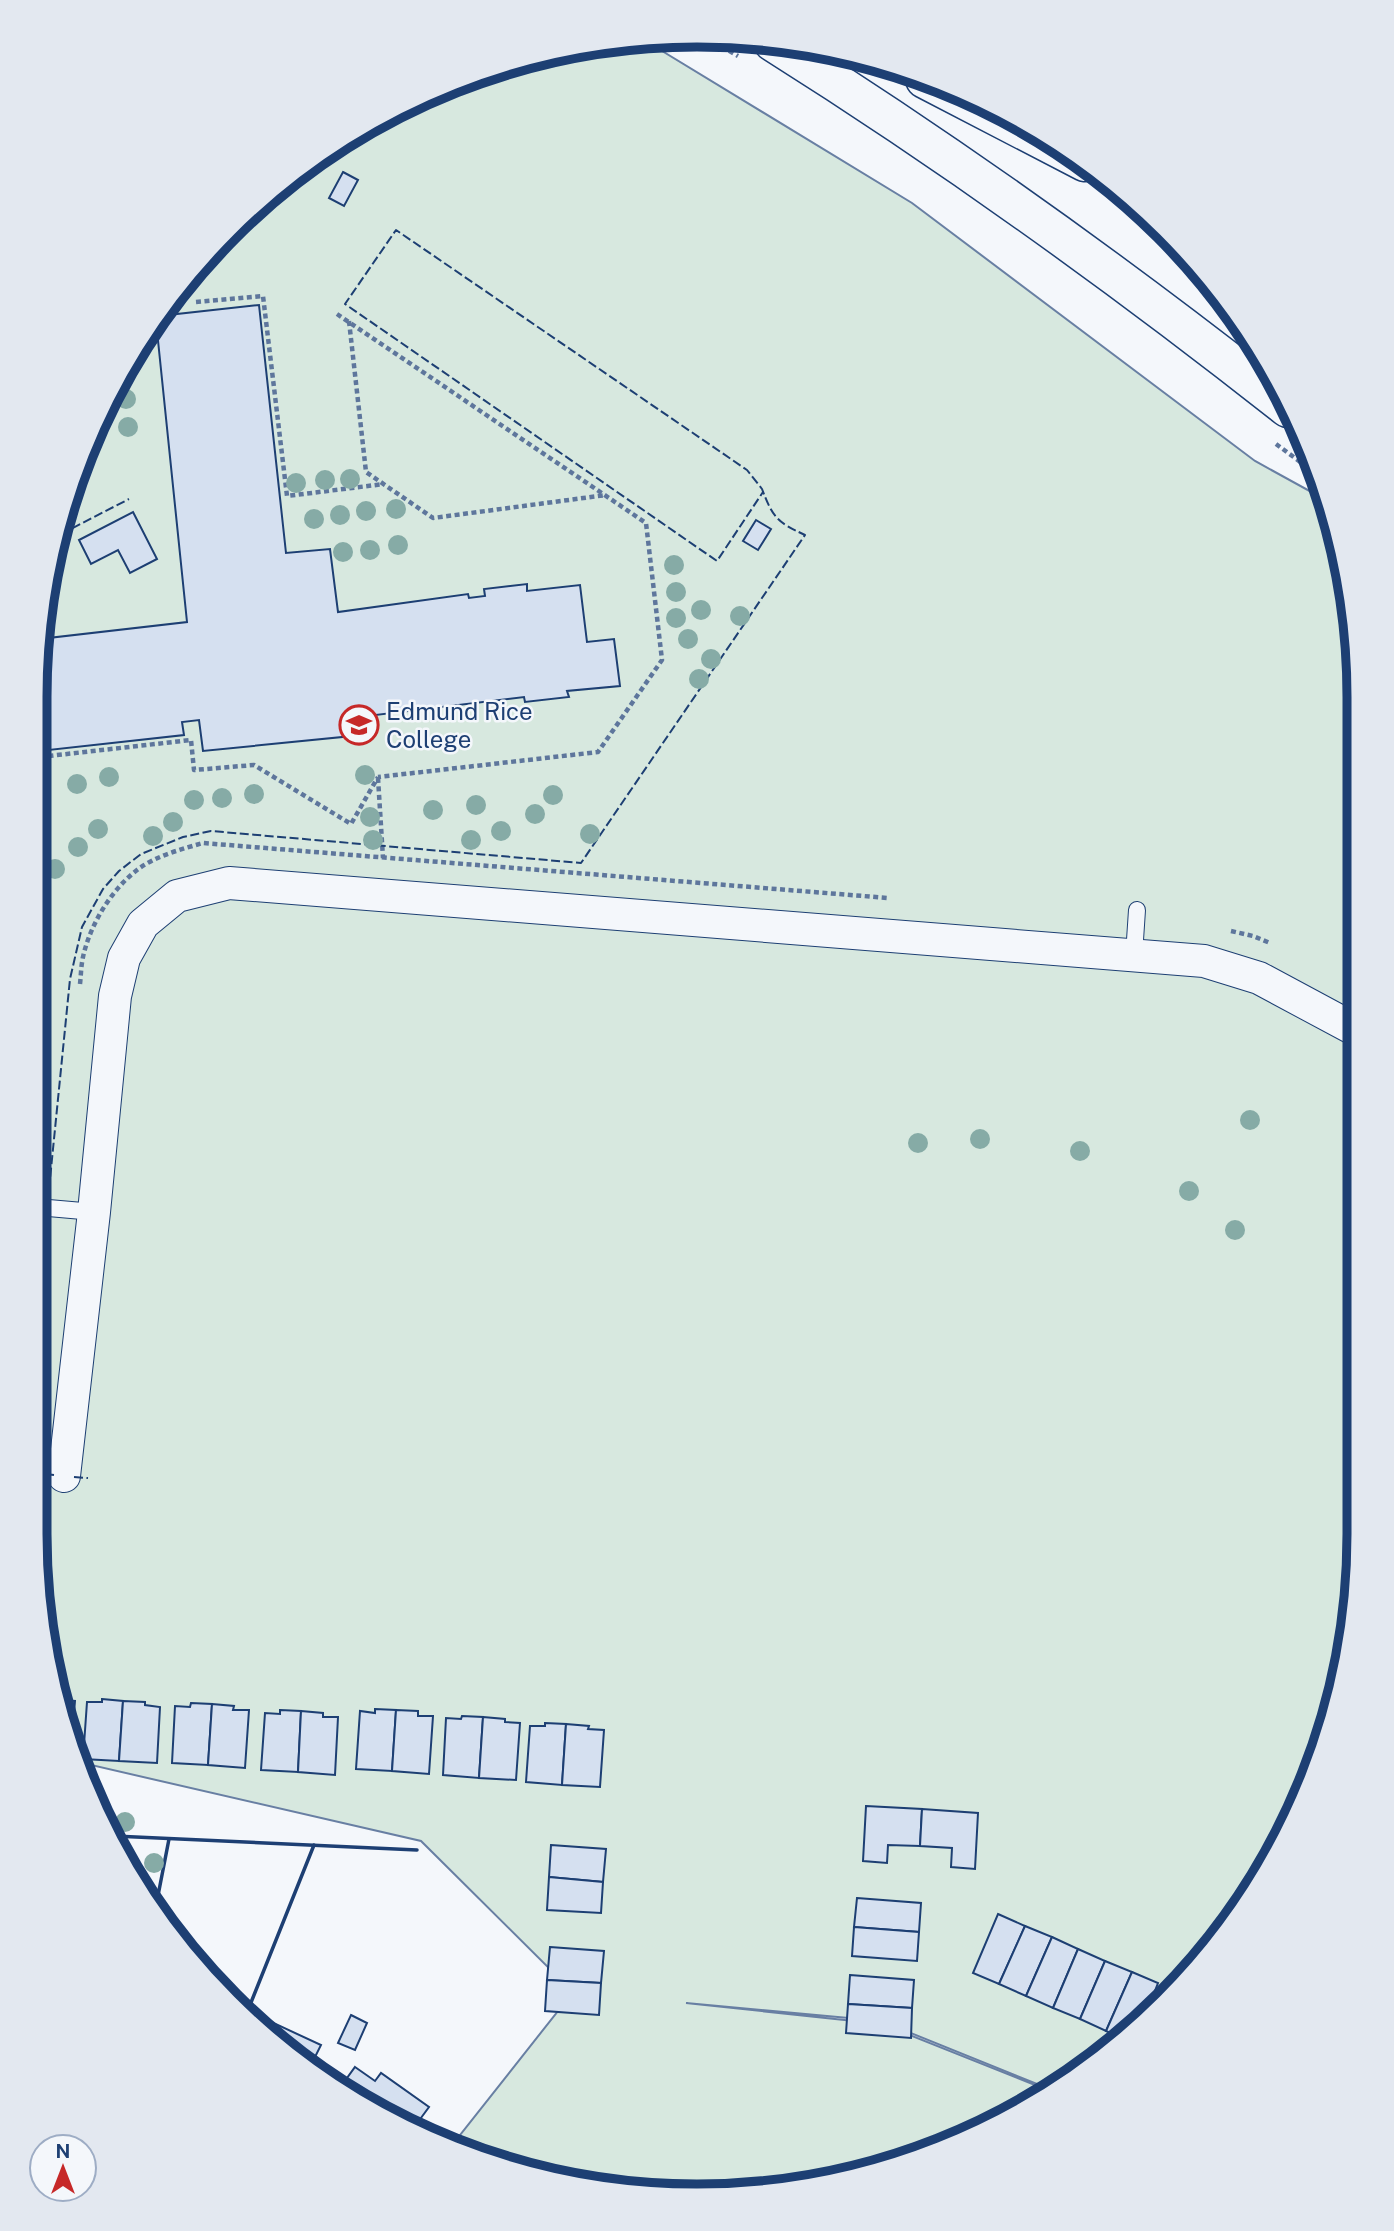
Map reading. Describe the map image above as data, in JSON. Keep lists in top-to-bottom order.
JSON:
{
  "places": {
    "school or university": ["Edmund Rice College"]
  },
  "north": "top"
}
